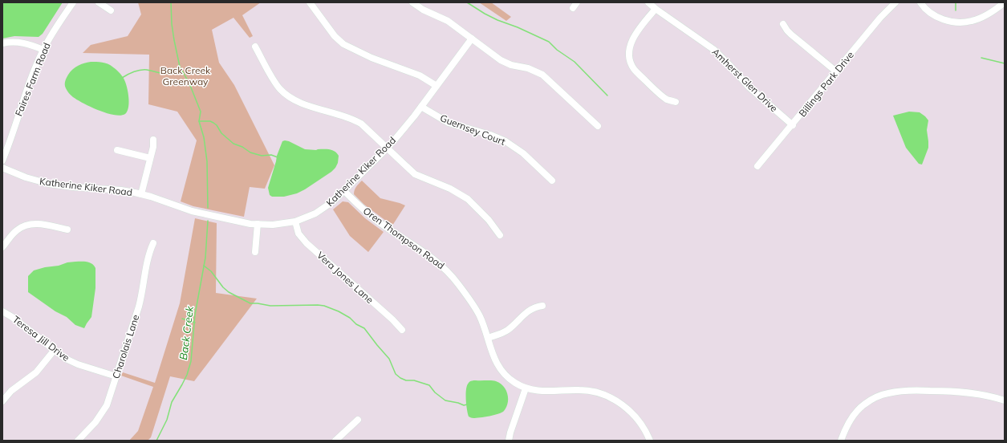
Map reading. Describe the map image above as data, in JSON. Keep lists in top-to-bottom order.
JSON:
{
  "streets": {
    "street": [
      "Faires Farm Road",
      "Amherst Glen Drive",
      "Billings Park Drive",
      "Guernsey Court",
      "Katherine Kiker Road",
      "Oren Thompson Road",
      "Vera Jones Lane",
      "Teresa Jill Drive",
      "Charolais Lane"
    ]
  },
  "crossings": [
    ["Amherst Glen Drive", "Billings Park Drive"],
    ["Guernsey Court", "Katherine Kiker Road"],
    ["Katherine Kiker Road", "Oren Thompson Road"],
    ["Katherine Kiker Road", "Vera Jones Lane"],
    ["Teresa Jill Drive", "Charolais Lane"]
  ],
  "water": ["Back Creek"],
  "parks": ["Back Creek Greenway"]
}
